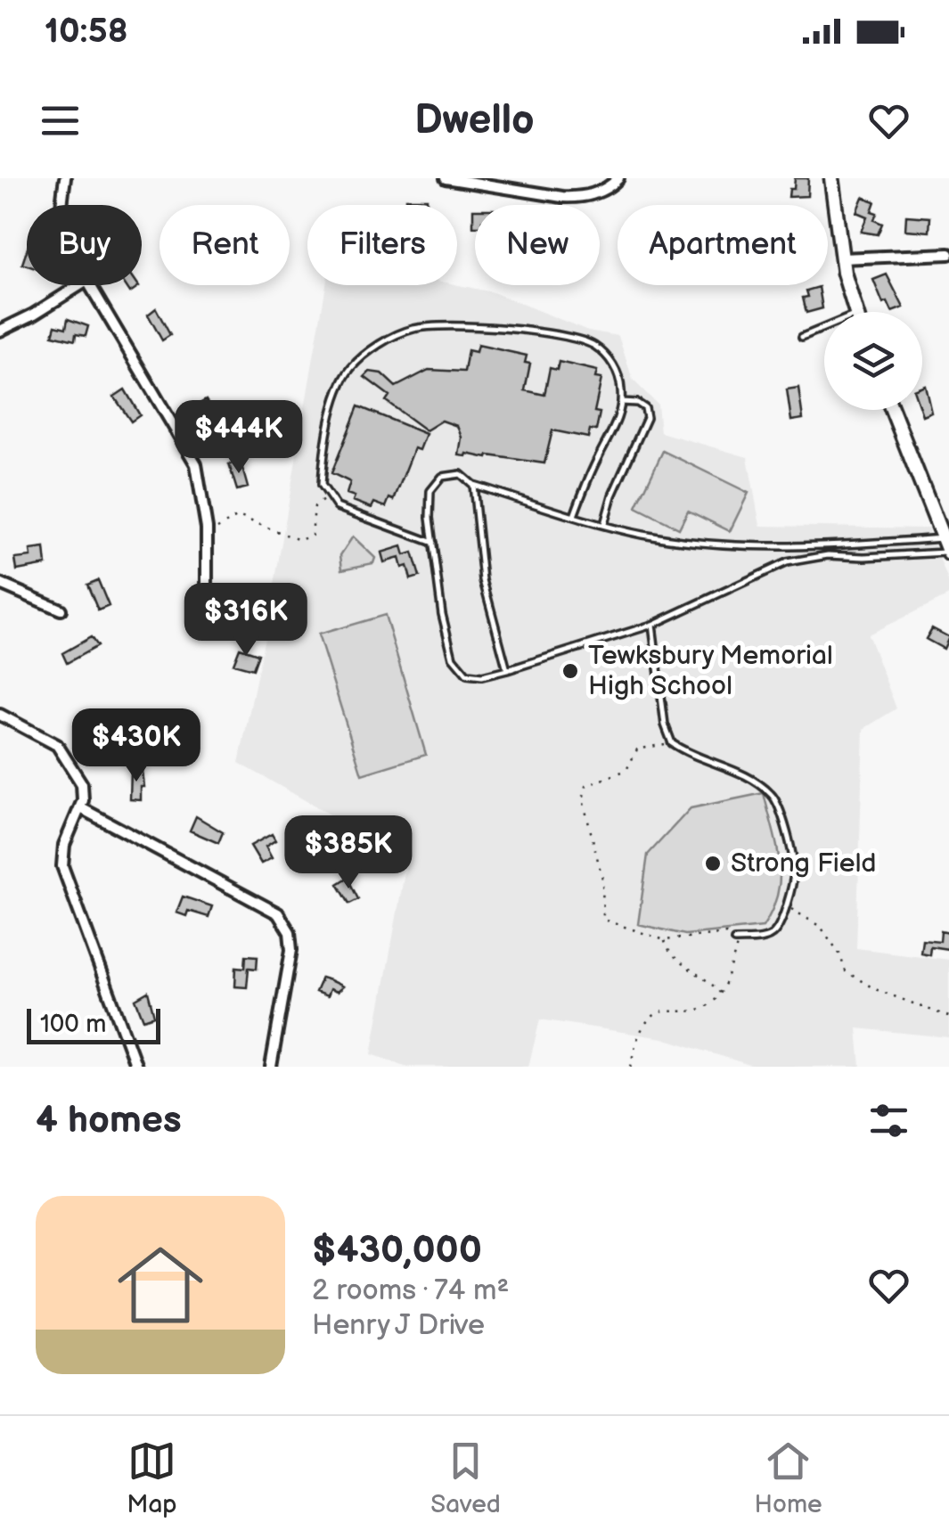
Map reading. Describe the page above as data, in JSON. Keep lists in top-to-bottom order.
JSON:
{
  "places": ["Tewksbury Memorial High School", "Strong Field"],
  "scale_bar": "100 m",
  "page": {
    "status": "10:58",
    "header": "Dwello",
    "chip": [
      "Buy",
      "Rent",
      "Filters",
      "New",
      "Apartment"
    ],
    "price": [
      "$444K",
      "$316K",
      "$430K",
      "$385K"
    ],
    "scale": "100 m",
    "heading": "4 homes",
    "list": [
      {
        "name": "$430,000",
        "note": "2 rooms · 74 m² · Henry J Drive"
      }
    ],
    "tabs": ["Map", "Saved", "Home"]
  }
}
